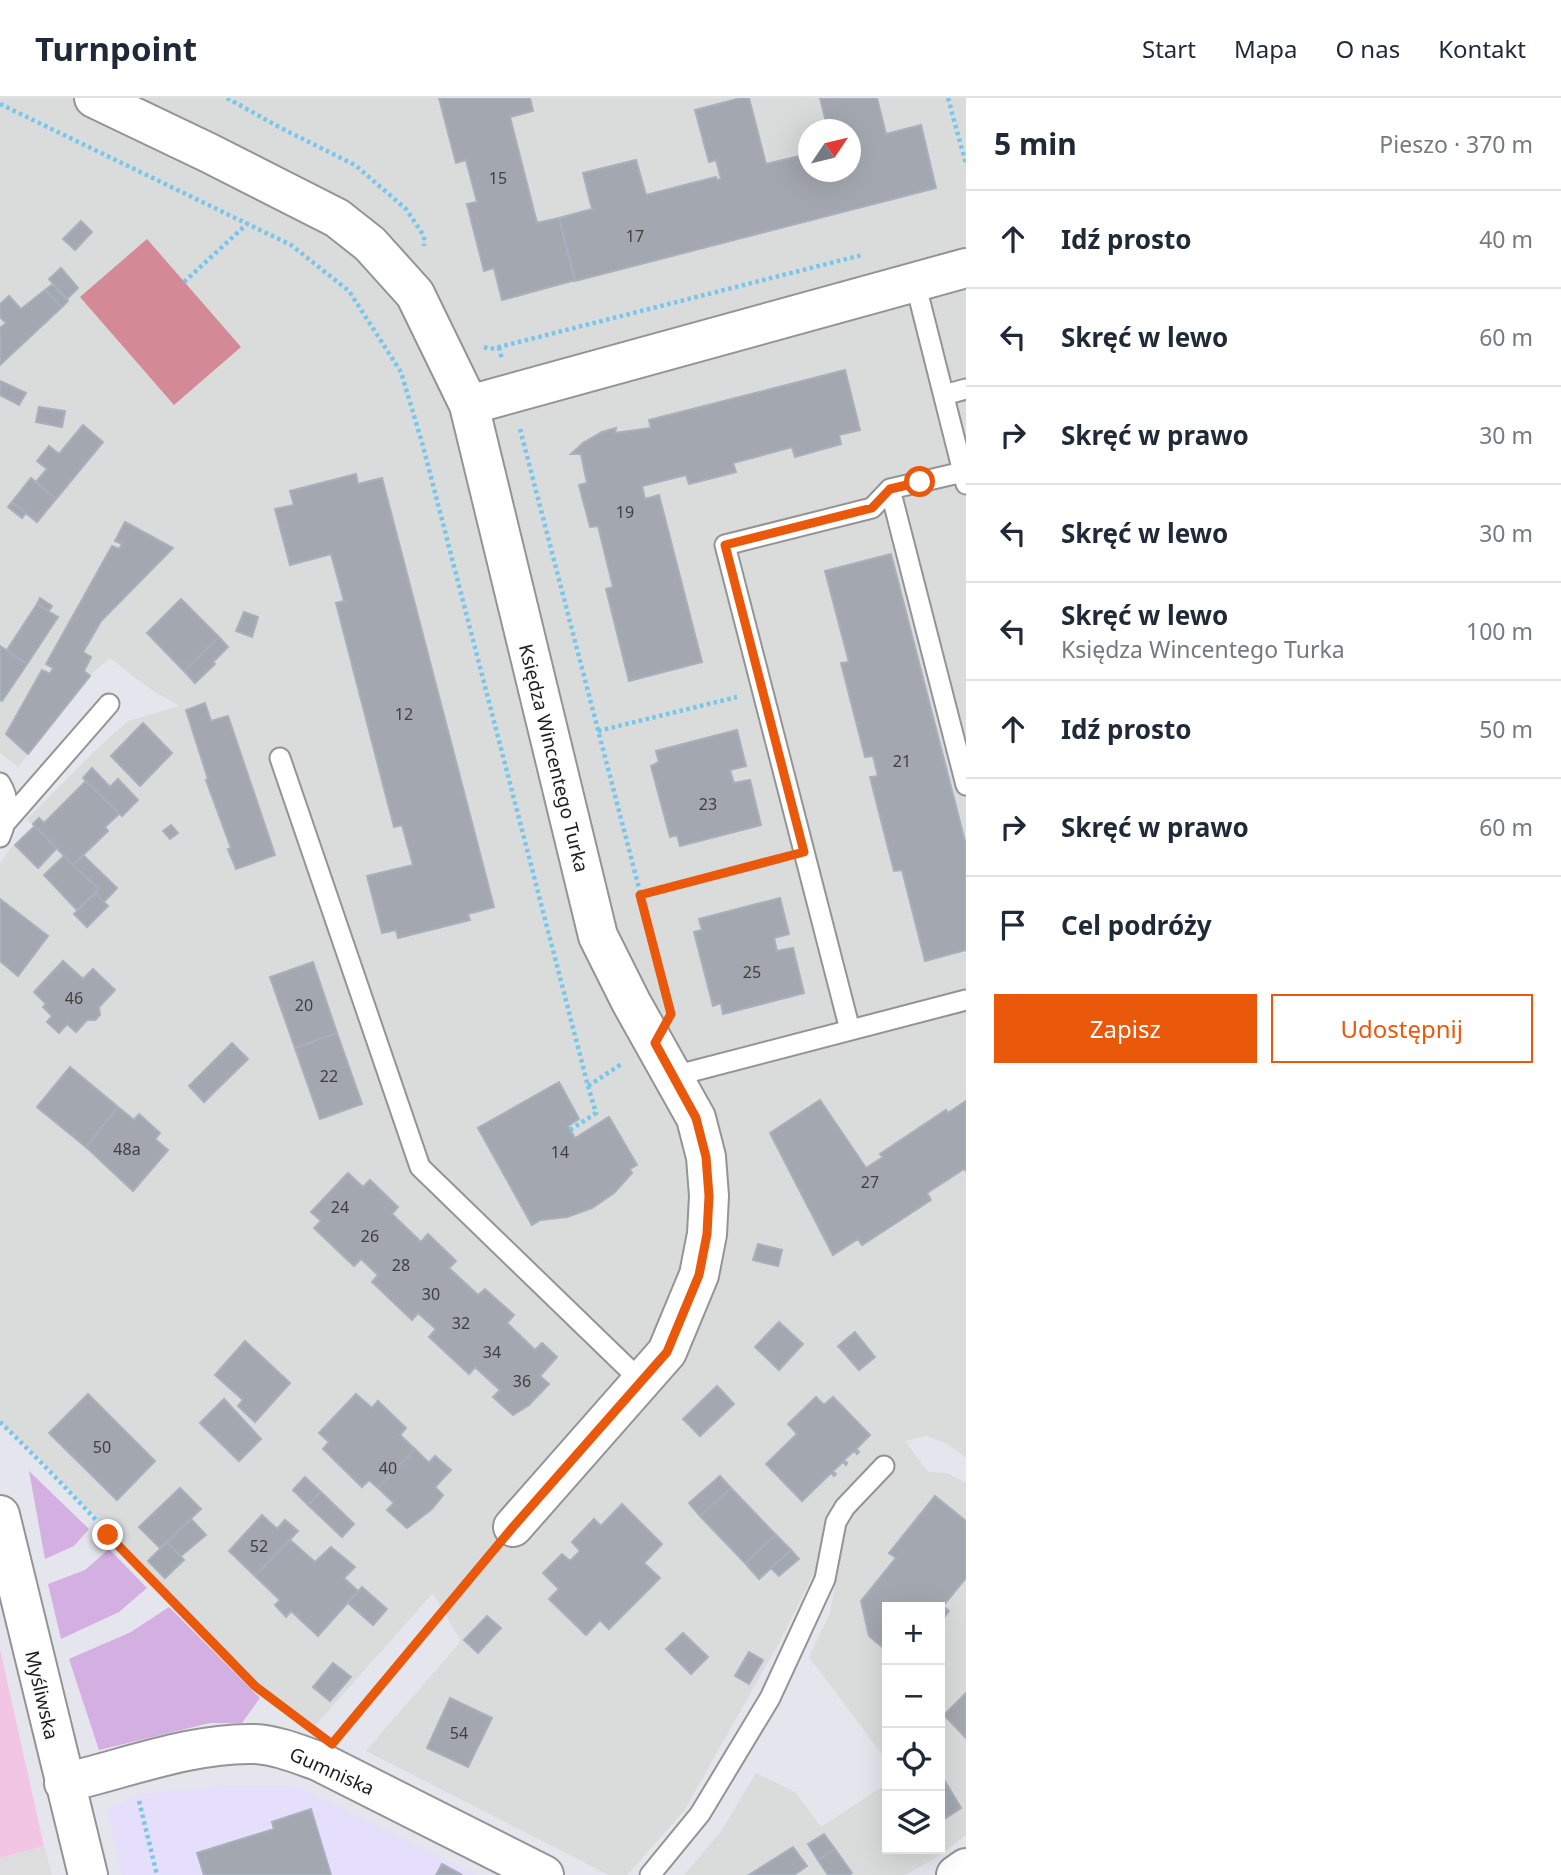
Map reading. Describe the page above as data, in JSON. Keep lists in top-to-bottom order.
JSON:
{
  "streets": {
    "street": ["Księdza Wincentego Turka", "Myśliwska", "Gumniska"]
  },
  "crossings": [
    ["Myśliwska", "Gumniska"]
  ],
  "house_numbers": [
    "15",
    "17",
    "19",
    "12",
    "21",
    "23",
    "25",
    "46",
    "20",
    "22",
    "48a",
    "14",
    "27",
    "24",
    "26",
    "28",
    "30",
    "32",
    "34",
    "36",
    "50",
    "40",
    "52",
    "54"
  ],
  "north": "top right",
  "page": {
    "header": "Turnpoint",
    "nav": [
      "Start",
      "Mapa",
      "O nas",
      "Kontakt"
    ],
    "heading": ["5 min", "Pieszo · 370 m"],
    "list": [
      ["Idź prosto", "40 m"],
      ["Skręć w lewo", "60 m"],
      ["Skręć w prawo", "30 m"],
      ["Skręć w lewo", "30 m"],
      ["Skręć w lewo", "Księdza Wincentego Turka", "100 m"],
      ["Idź prosto", "50 m"],
      ["Skręć w prawo", "60 m"],
      "Cel podróży"
    ],
    "buttons": ["Zapisz", "Udostępnij"],
    "map_buttons": ["+", "−"]
  }
}
